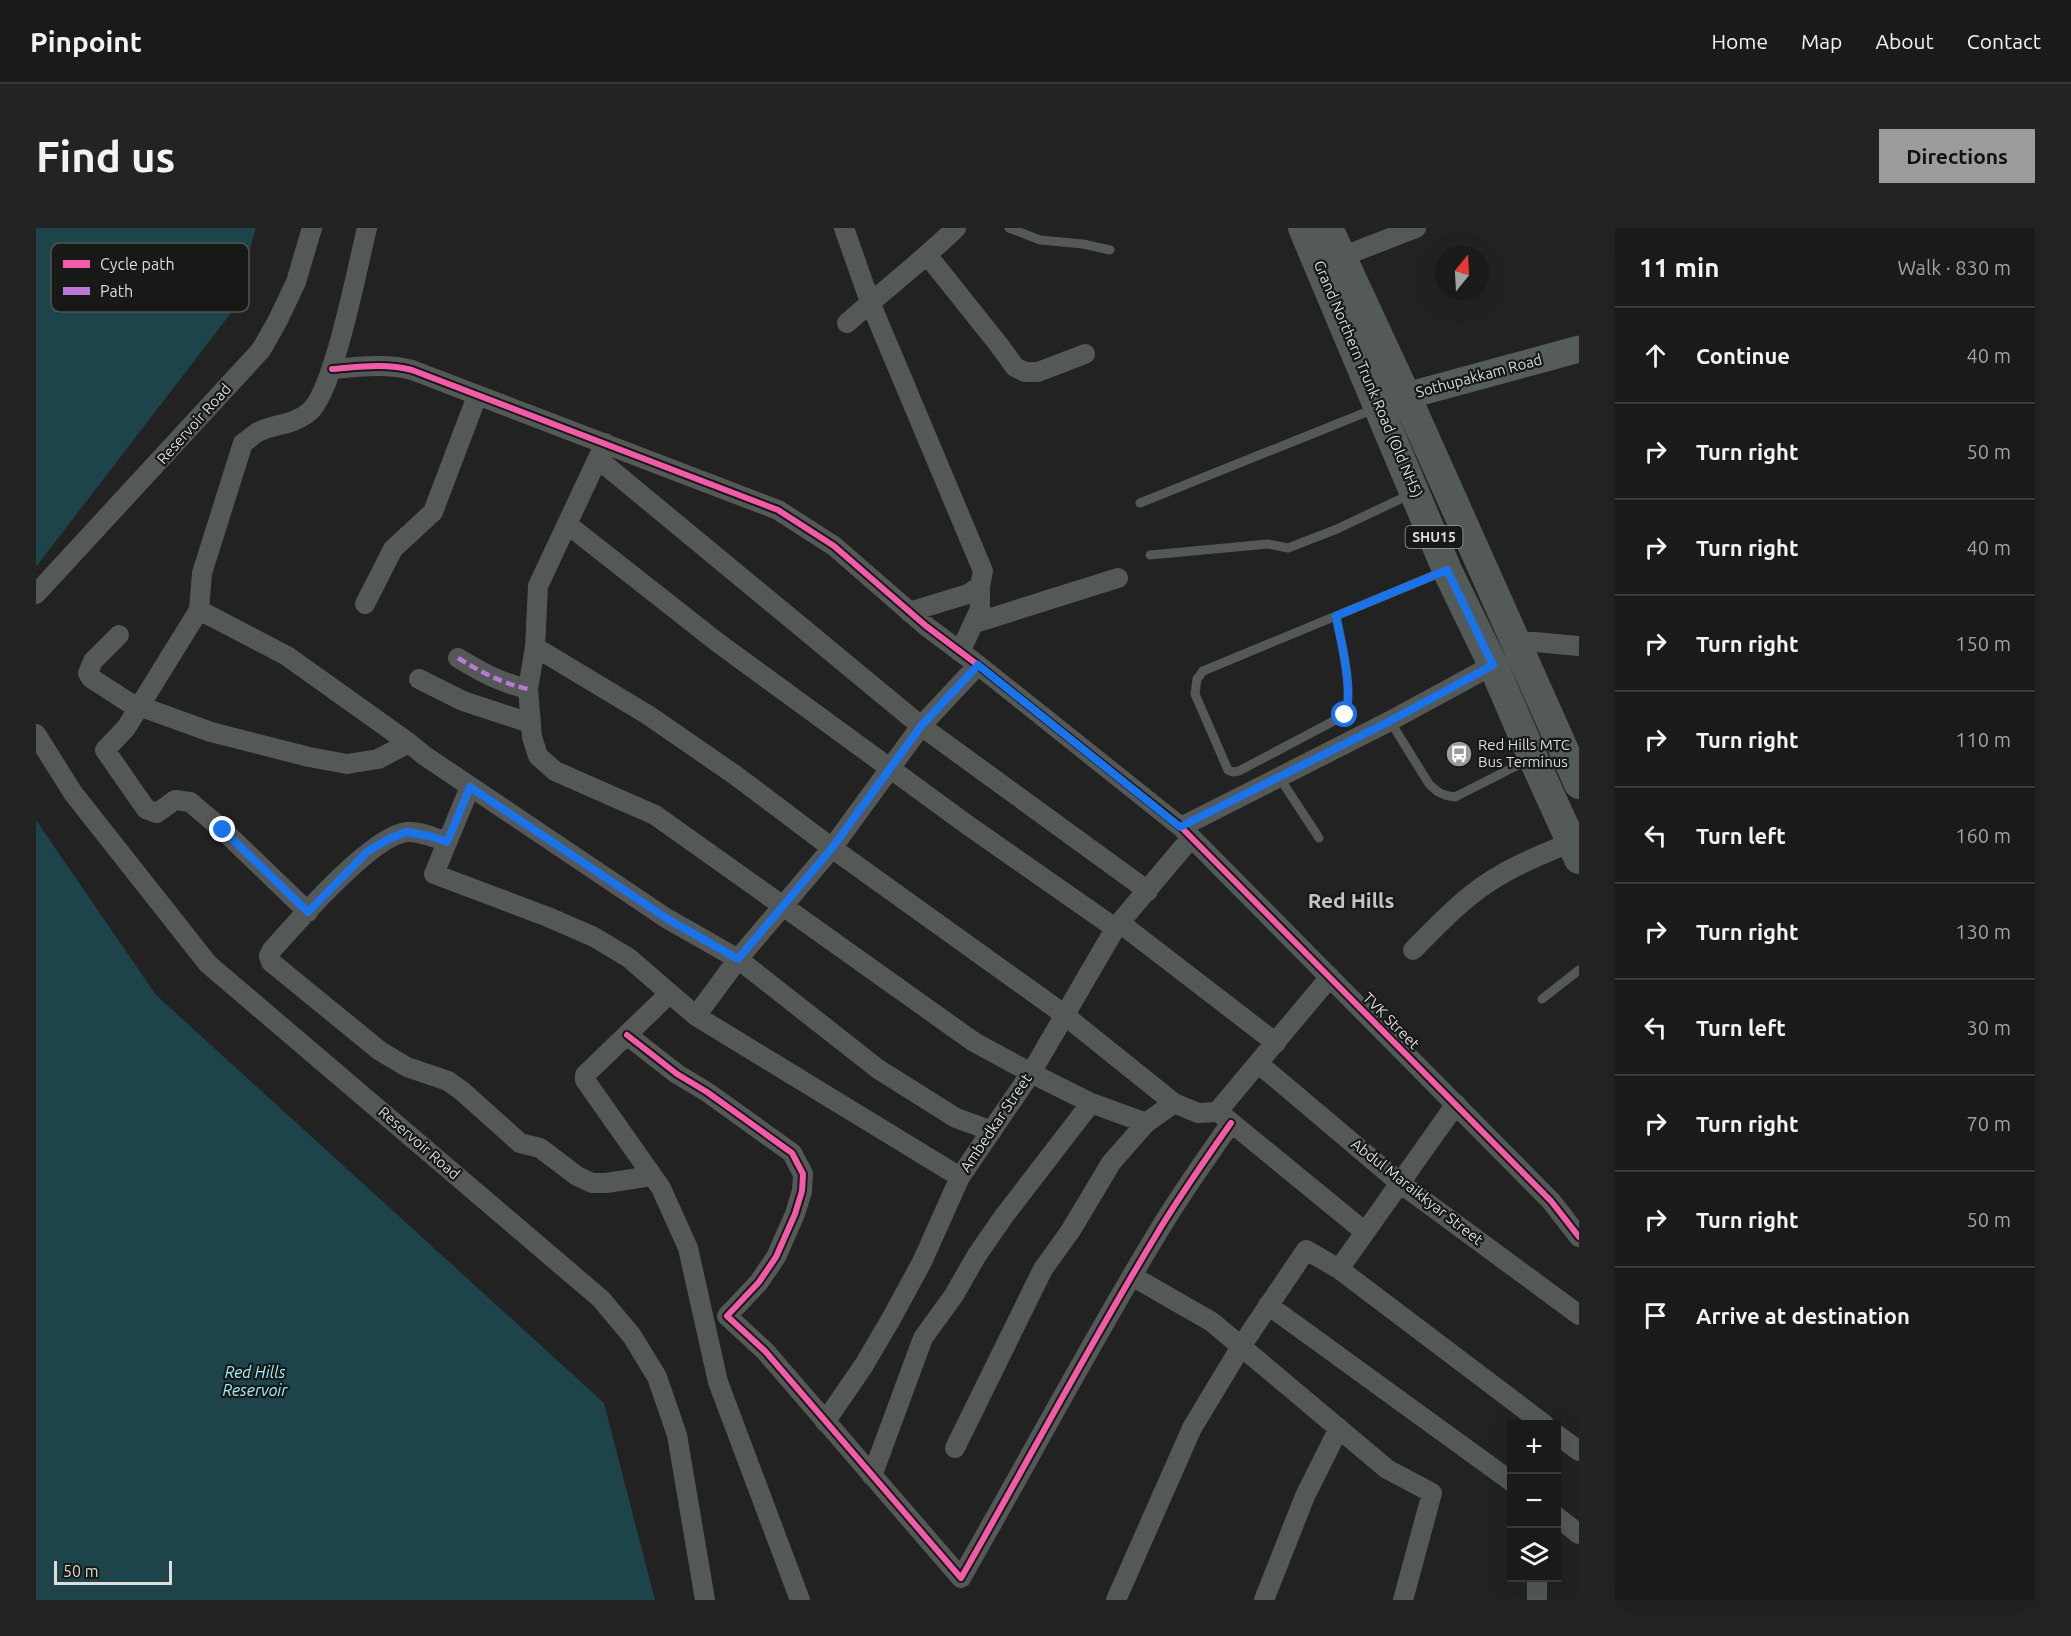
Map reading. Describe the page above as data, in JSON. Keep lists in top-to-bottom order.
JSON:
{
  "streets": {
    "main road": ["Grand Northern Trunk Road (Old NH5)", "SHU15"],
    "street": [
      "Sothupakkam Road",
      "Reservoir Road",
      "TVK Street",
      "Ambedkar Street",
      "Abdul Maraikkyar Street"
    ]
  },
  "crossings": [
    ["Sothupakkam Road", "Grand Northern Trunk Road (Old NH5)"],
    ["TVK Street", "Ambedkar Street"]
  ],
  "districts": ["Red Hills"],
  "water": ["Red Hills Reservoir"],
  "places": {
    "bus stop": ["Red Hills MTC Bus Terminus"]
  },
  "legend": ["Cycle path", "Path"],
  "scale_bar": "50 m",
  "north": "top",
  "page": {
    "header": "Pinpoint",
    "nav": [
      "Home",
      "Map",
      "About",
      "Contact"
    ],
    "buttons": "Directions",
    "title": "Find us",
    "heading": ["11 min", "Walk · 830 m"],
    "list": [
      ["Continue", "40 m"],
      ["Turn right", "50 m"],
      ["Turn right", "40 m"],
      ["Turn right", "150 m"],
      ["Turn right", "110 m"],
      ["Turn left", "160 m"],
      ["Turn right", "130 m"],
      ["Turn left", "30 m"],
      ["Turn right", "70 m"],
      ["Turn right", "50 m"],
      "Arrive at destination"
    ],
    "map_buttons": ["+", "−"],
    "scale": "50 m"
  }
}
